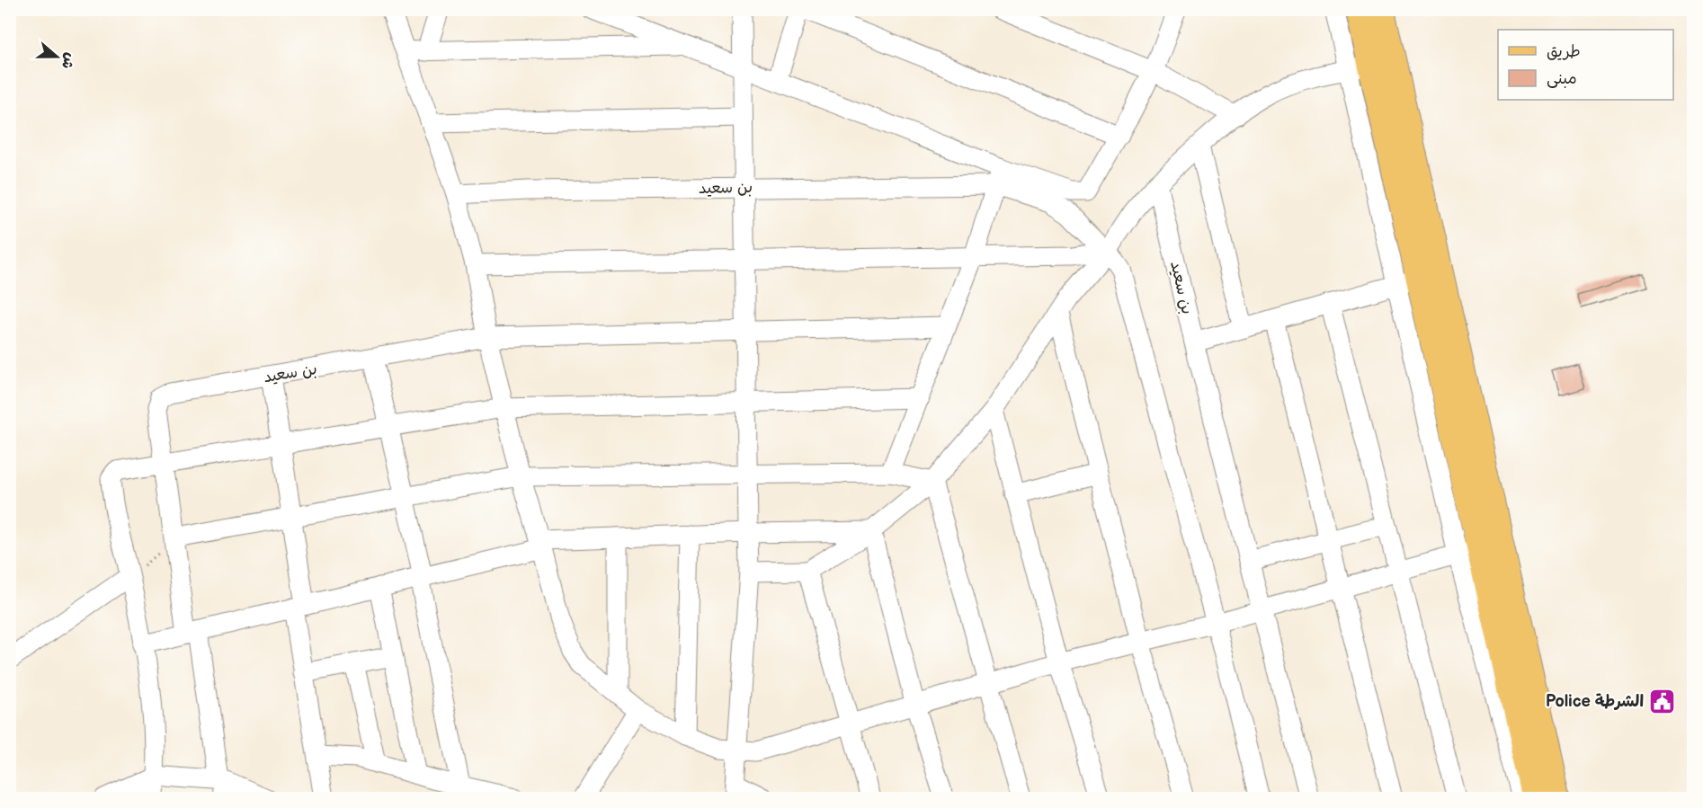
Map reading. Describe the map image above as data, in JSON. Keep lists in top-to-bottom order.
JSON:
{
  "streets": {
    "street": ["بن سعيد"]
  },
  "places": {
    "public building": ["Police الشرطة"]
  },
  "legend": ["طريق", "مبنى"],
  "north": "right"
}
